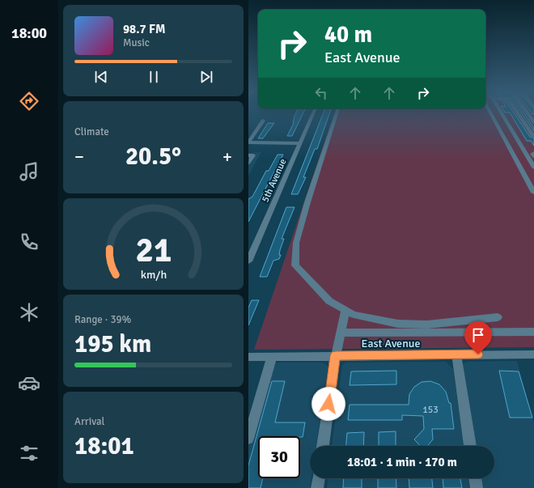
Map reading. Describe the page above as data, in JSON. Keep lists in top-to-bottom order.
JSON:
{
  "streets": {
    "street": ["5th Avenue", "East Avenue"]
  },
  "house_numbers": ["153"],
  "page": {
    "tabs": "18:00",
    "turn": ["40 m", "East Avenue"],
    "song": ["98.7 FM", "Music"],
    "tile": [
      "Climate",
      ["Range · 39%", "195 km"],
      ["Arrival", "18:01"]
    ],
    "heat": ["−", "20.5°", "+"],
    "limit": "30",
    "trip": "18:01 · 1 min · 170 m",
    "gauge": ["21", "km/h"]
  }
}
